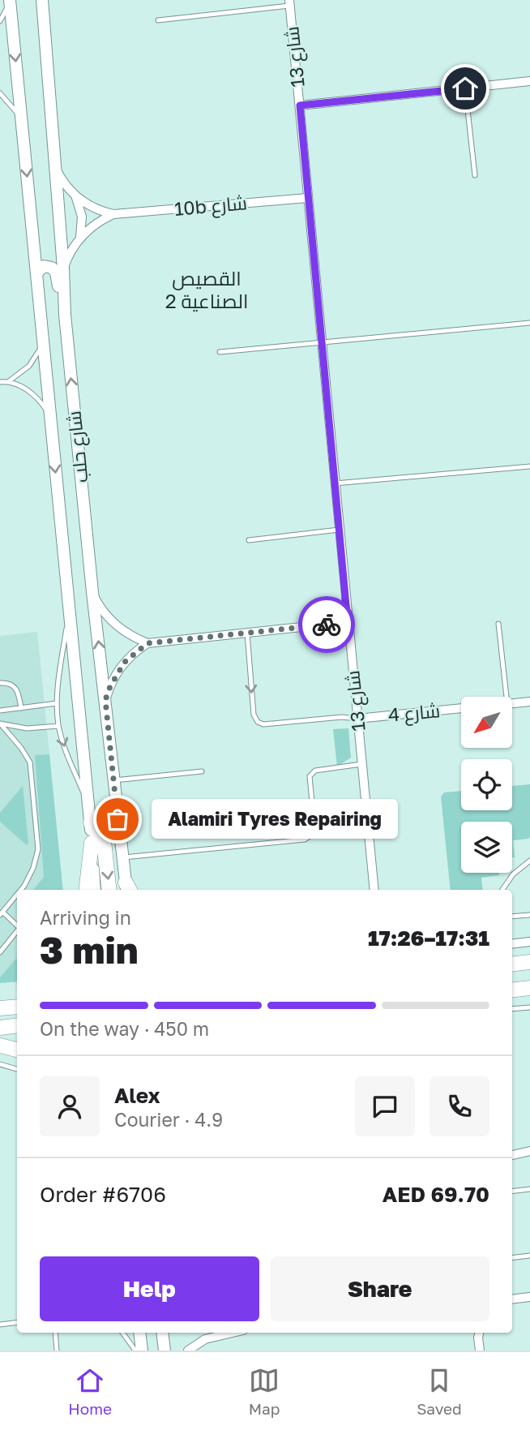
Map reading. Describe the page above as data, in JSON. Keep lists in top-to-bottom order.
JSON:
{
  "streets": {
    "street": [
      "شارع 13",
      "10b شارع",
      "شارع حلب",
      "شارع 4"
    ]
  },
  "crossings": [
    ["شارع 13", "10b شارع"],
    ["شارع 13", "شارع 4"],
    ["10b شارع", "شارع حلب"]
  ],
  "districts": ["القصيص الصناعية 2"],
  "places": ["Alamiri Tyres Repairing"],
  "north": "bottom left",
  "page": {
    "bubble": "Alamiri Tyres Repairing",
    "heading": ["3 min", "Arriving in", "17:26–17:31"],
    "panel": [
      "Alex",
      "Courier · 4.9",
      "Order #6706",
      "AED 69.70"
    ],
    "bar": "On the way · 450 m",
    "buttons": ["Help", "Share"],
    "tabs": ["Home", "Map", "Saved"]
  }
}
